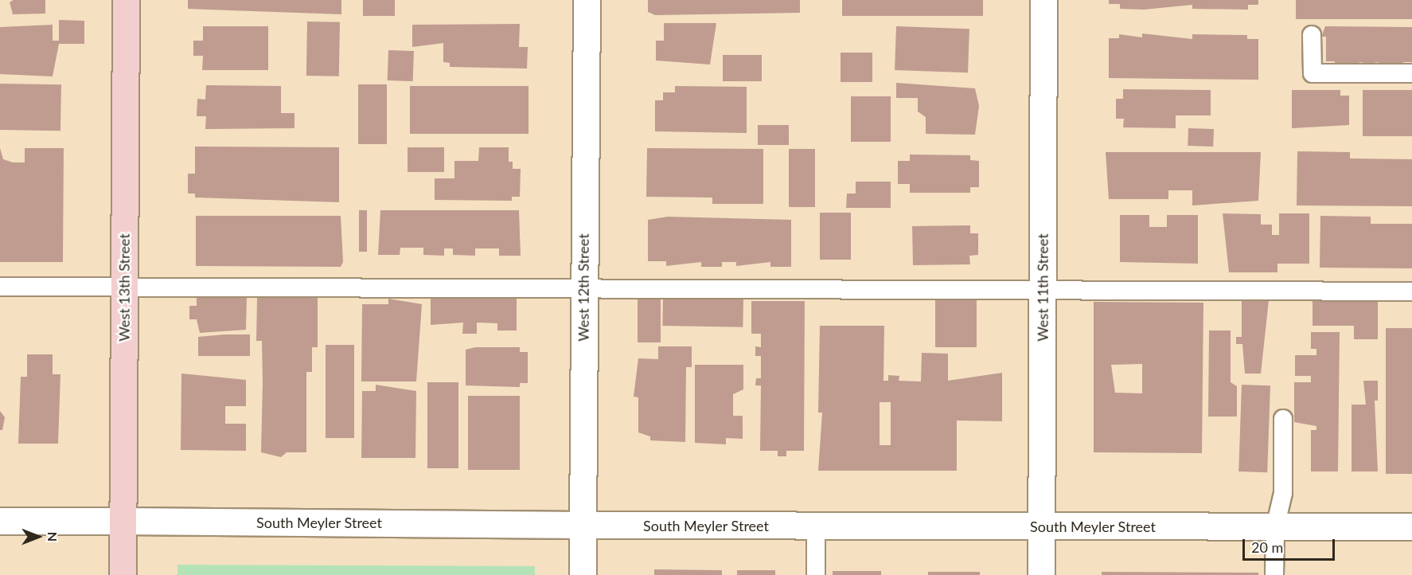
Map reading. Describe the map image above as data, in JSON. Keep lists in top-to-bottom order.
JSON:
{
  "streets": {
    "main road": ["West 13th Street"],
    "street": ["West 12th Street", "West 11th Street", "South Meyler Street"]
  },
  "crossings": [
    ["West 13th Street", "South Meyler Street"],
    ["West 12th Street", "South Meyler Street"],
    ["West 11th Street", "South Meyler Street"]
  ],
  "scale_bar": "20 m",
  "north": "right"
}
